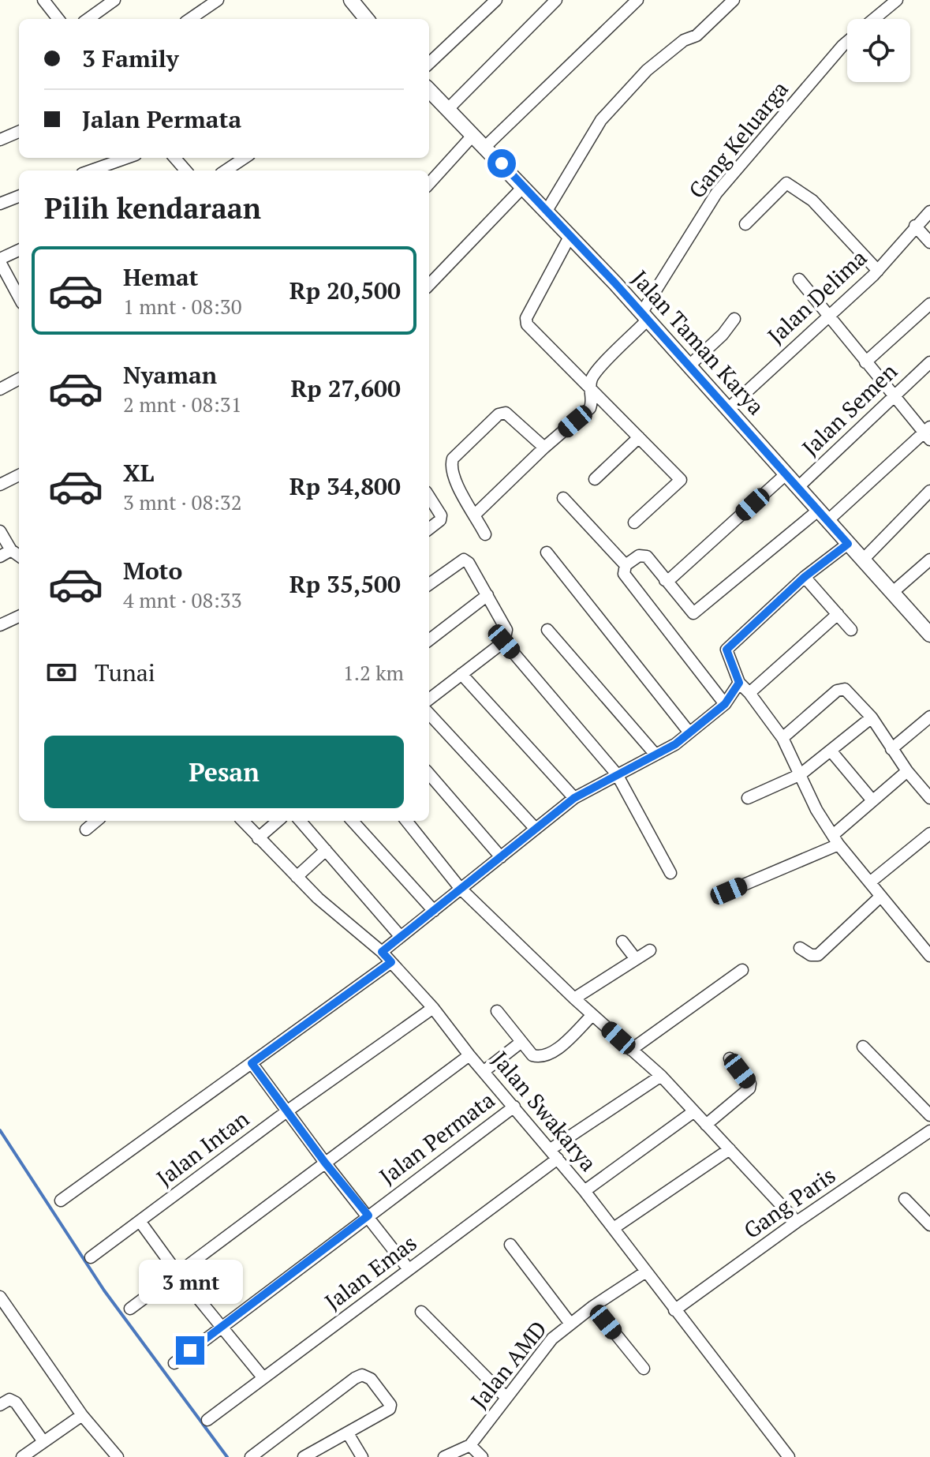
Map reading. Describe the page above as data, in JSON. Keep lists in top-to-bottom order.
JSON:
{
  "streets": {
    "street": [
      "Gang Keluarga",
      "Jalan Delima",
      "Jalan Taman Karya",
      "Jalan Semen",
      "Jalan Swakarya",
      "Jalan Permata",
      "Jalan Intan",
      "Gang Paris",
      "Jalan Emas",
      "Jalan AMD"
    ]
  },
  "crossings": [
    ["Gang Keluarga", "Jalan Taman Karya"],
    ["Jalan Delima", "Jalan Taman Karya"],
    ["Jalan Taman Karya", "Jalan Semen"],
    ["Jalan Swakarya", "Jalan Permata"],
    ["Jalan Swakarya", "Jalan Intan"],
    ["Jalan Swakarya", "Gang Paris"],
    ["Jalan Swakarya", "Jalan Emas"],
    ["Jalan Swakarya", "Jalan AMD"]
  ],
  "page": {
    "banner": ["3 Family", "Jalan Permata"],
    "heading": "Pilih kendaraan",
    "list": [
      {
        "name": "Hemat",
        "note": "1 mnt · 08:30",
        "value": "Rp 20,500"
      },
      {
        "name": "Nyaman",
        "note": "2 mnt · 08:31",
        "value": "Rp 27,600"
      },
      {
        "name": "XL",
        "note": "3 mnt · 08:32",
        "value": "Rp 34,800"
      },
      {
        "name": "Moto",
        "note": "4 mnt · 08:33",
        "value": "Rp 35,500"
      }
    ],
    "pay": ["Tunai", "1.2 km"],
    "buttons": "Pesan",
    "bubble": "3 mnt"
  }
}
